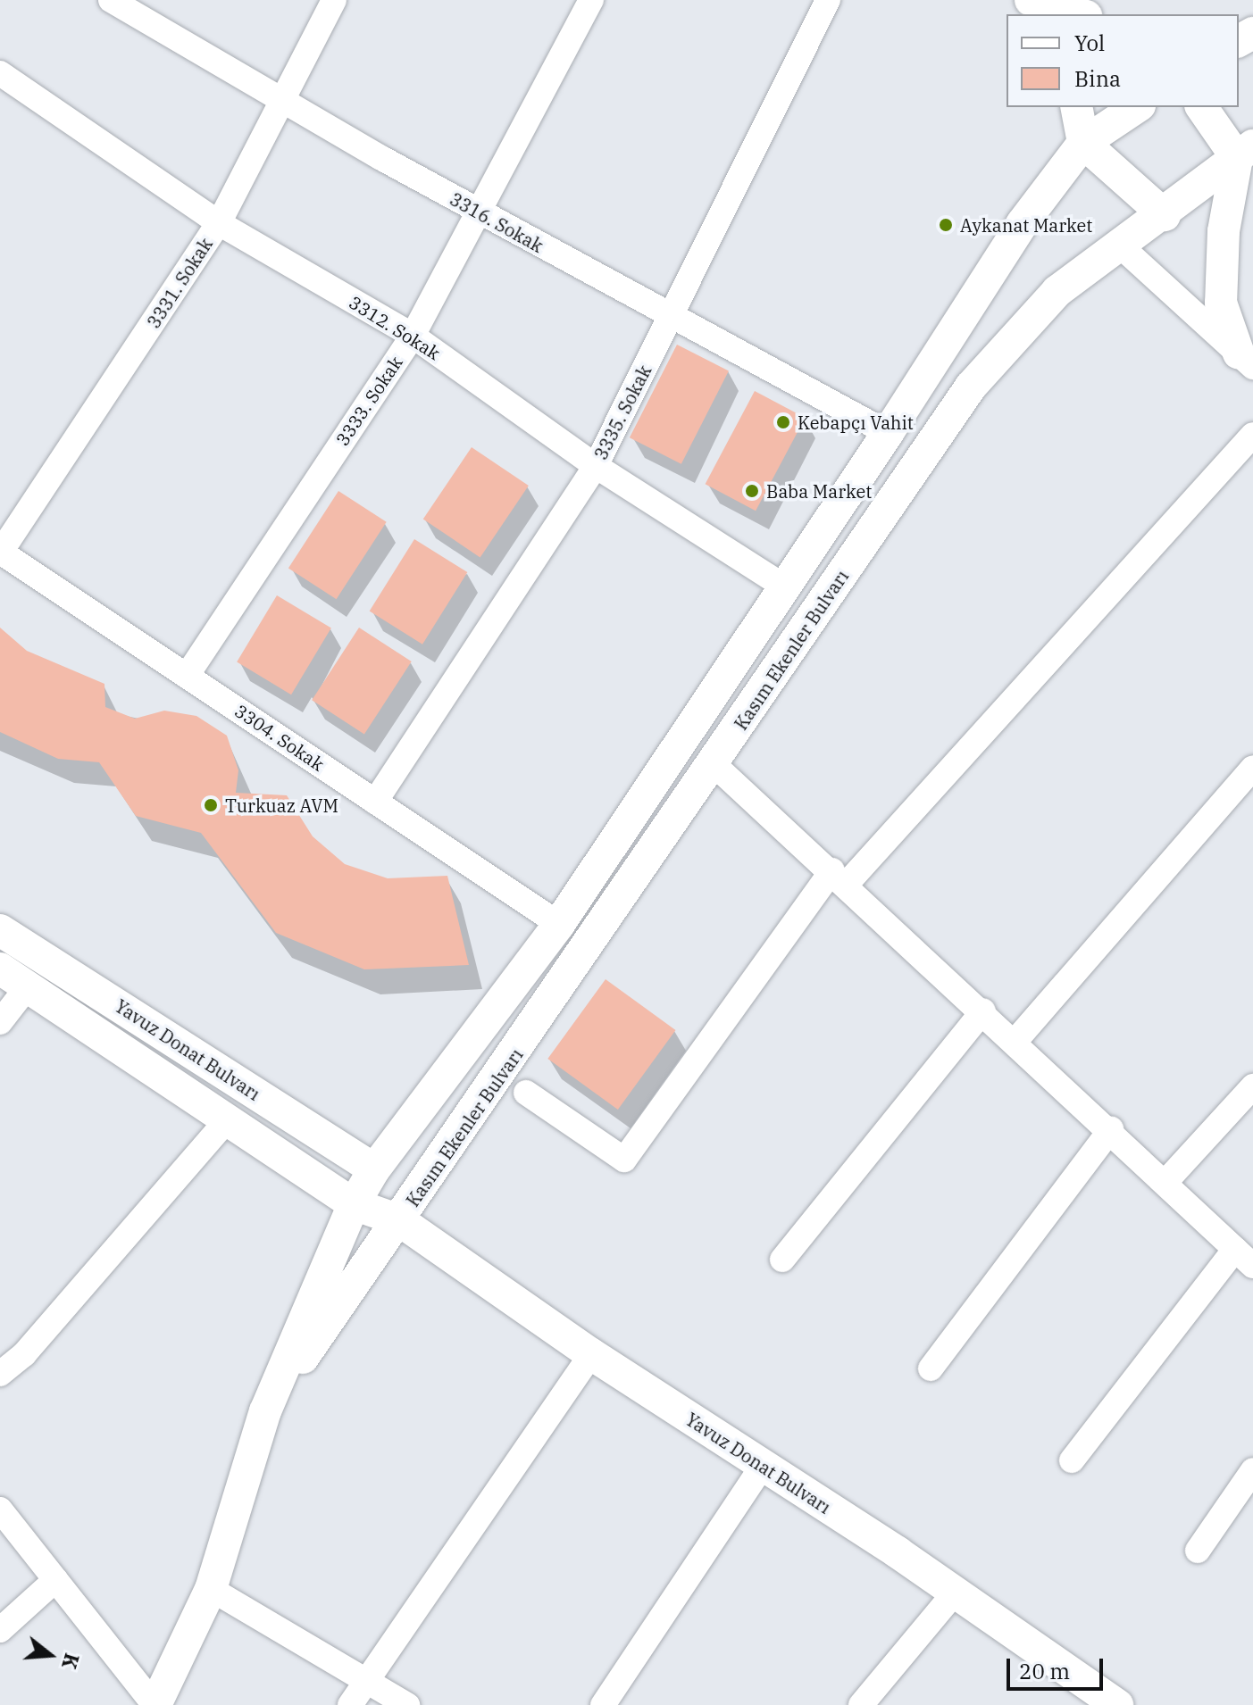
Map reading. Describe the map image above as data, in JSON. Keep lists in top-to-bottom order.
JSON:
{
  "streets": {
    "street": [
      "3316. Sokak",
      "3331. Sokak",
      "3312. Sokak",
      "3333. Sokak",
      "3335. Sokak",
      "Kasım Ekenler Bulvarı",
      "3304. Sokak",
      "Yavuz Donat Bulvarı"
    ]
  },
  "crossings": [
    ["3316. Sokak", "3331. Sokak"],
    ["3316. Sokak", "3333. Sokak"],
    ["3316. Sokak", "3335. Sokak"],
    ["3331. Sokak", "3312. Sokak"],
    ["3331. Sokak", "3304. Sokak"],
    ["3312. Sokak", "3333. Sokak"],
    ["3312. Sokak", "3335. Sokak"],
    ["3333. Sokak", "3304. Sokak"],
    ["3335. Sokak", "3304. Sokak"],
    ["Kasım Ekenler Bulvarı", "Yavuz Donat Bulvarı"]
  ],
  "places": [
    "Aykanat Market",
    "Kebapçı Vahit",
    "Baba Market",
    "Turkuaz AVM"
  ],
  "legend": ["Yol", "Bina"],
  "scale_bar": "20 m",
  "north": "right"
}
